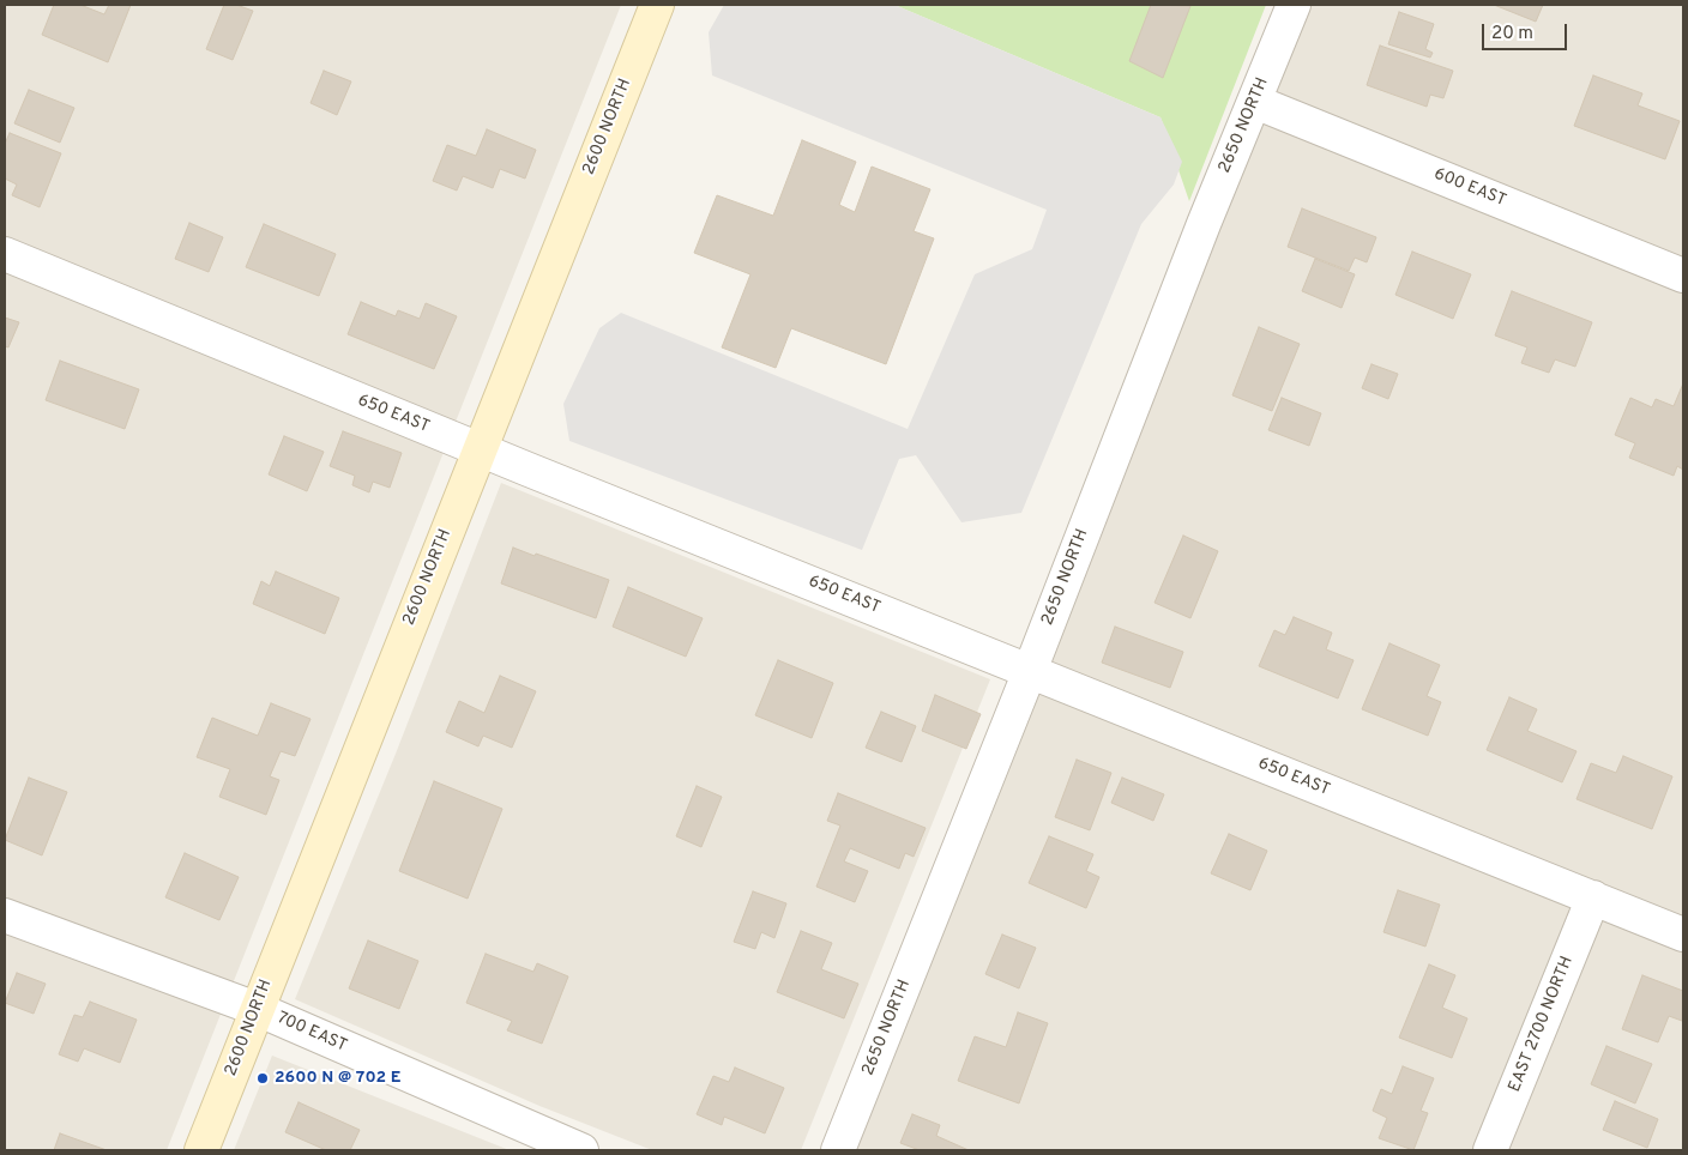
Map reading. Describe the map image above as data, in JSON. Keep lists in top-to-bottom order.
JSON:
{
  "streets": {
    "main road": ["2600 NORTH"],
    "street": [
      "2650 NORTH",
      "600 EAST",
      "650 EAST",
      "EAST 2700 NORTH",
      "700 EAST"
    ]
  },
  "crossings": [
    ["2650 NORTH", "600 EAST"],
    ["2650 NORTH", "650 EAST"],
    ["2600 NORTH", "650 EAST"],
    ["2600 NORTH", "700 EAST"],
    ["650 EAST", "EAST 2700 NORTH"]
  ],
  "places": ["2600 N @ 702 E"],
  "scale_bar": "20 m"
}
